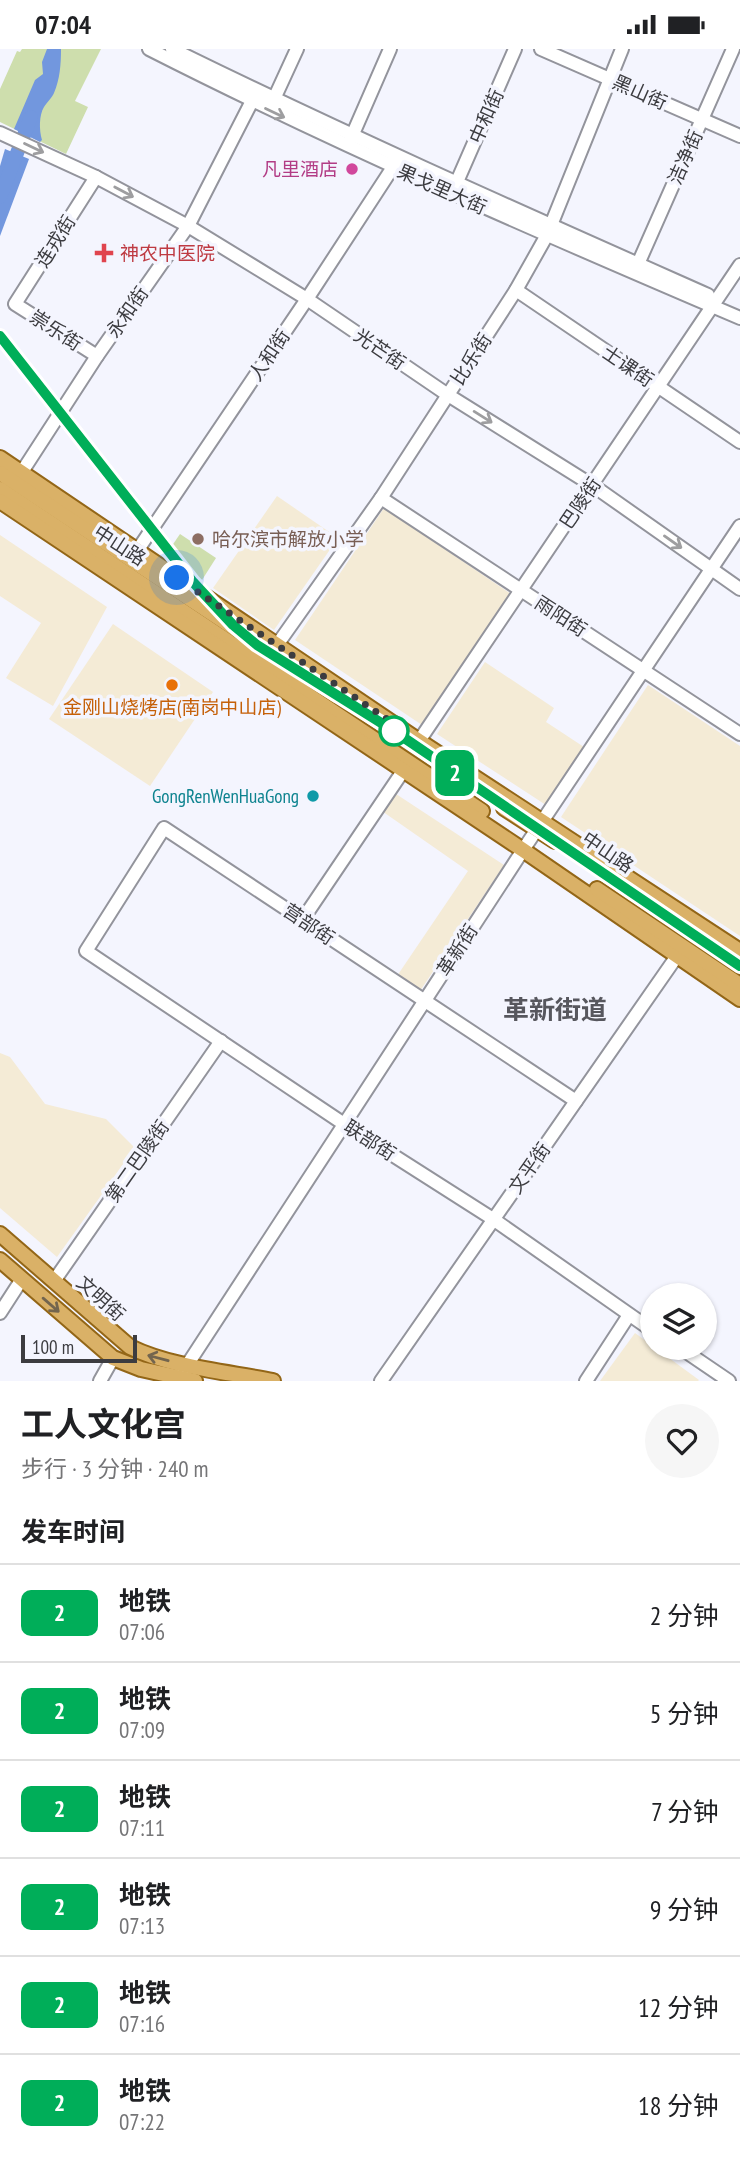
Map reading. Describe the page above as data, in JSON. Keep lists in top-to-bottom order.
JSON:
{
  "streets": {
    "main road": ["中山路", "文明街"],
    "street": [
      "黑山街",
      "中和街",
      "洁净街",
      "果戈里大街",
      "连戎街",
      "永和街",
      "崇乐街",
      "光芒街",
      "人和街",
      "比乐街",
      "士课街",
      "巴陵街",
      "雨阳街",
      "营部街",
      "革新街",
      "联部街",
      "第二巴陵街",
      "文平街"
    ]
  },
  "crossings": [
    ["黑山街", "洁净街"],
    ["黑山街", "比乐街"],
    ["中和街", "果戈里大街"],
    ["洁净街", "果戈里大街"],
    ["果戈里大街", "永和街"],
    ["果戈里大街", "人和街"],
    ["果戈里大街", "比乐街"],
    ["果戈里大街", "巴陵街"],
    ["连戎街", "崇乐街"],
    ["连戎街", "光芒街"],
    ["永和街", "崇乐街"],
    ["永和街", "光芒街"],
    ["永和街", "中山路"],
    ["光芒街", "人和街"],
    ["光芒街", "比乐街"],
    ["光芒街", "巴陵街"],
    ["光芒街", "革新街"],
    ["比乐街", "士课街"],
    ["比乐街", "雨阳街"],
    ["士课街", "巴陵街"],
    ["巴陵街", "雨阳街"],
    ["中山路", "革新街"],
    ["雨阳街", "革新街"],
    ["营部街", "革新街"],
    ["营部街", "联部街"],
    ["营部街", "文平街"],
    ["革新街", "联部街"],
    ["革新街", "文明街"],
    ["联部街", "第二巴陵街"],
    ["联部街", "文平街"],
    ["第二巴陵街", "文明街"]
  ],
  "one_way": ["光芒街"],
  "districts": ["革新街道"],
  "places": {
    "other": [
      "凡里酒店",
      "哈尔滨市解放小学",
      "金刚山烧烤店(南岗中山店)",
      "GongRenWenHuaGong"
    ],
    "health": ["神农中医院"]
  },
  "lines": ["metro line 2"],
  "scale_bar": "100 m",
  "page": {
    "status": "07:04",
    "on_map": "2",
    "scale": "100 m",
    "heading": [
      ["工人文化宫", "步行 · 3 分钟 · 240 m"],
      "发车时间"
    ],
    "list": [
      {
        "mark": "2",
        "name": "地铁",
        "note": "07:06",
        "value": "2 分钟"
      },
      {
        "mark": "2",
        "name": "地铁",
        "note": "07:09",
        "value": "5 分钟"
      },
      {
        "mark": "2",
        "name": "地铁",
        "note": "07:11",
        "value": "7 分钟"
      },
      {
        "mark": "2",
        "name": "地铁",
        "note": "07:13",
        "value": "9 分钟"
      },
      {
        "mark": "2",
        "name": "地铁",
        "note": "07:16",
        "value": "12 分钟"
      },
      {
        "mark": "2",
        "name": "地铁",
        "note": "07:22",
        "value": "18 分钟"
      }
    ]
  }
}
